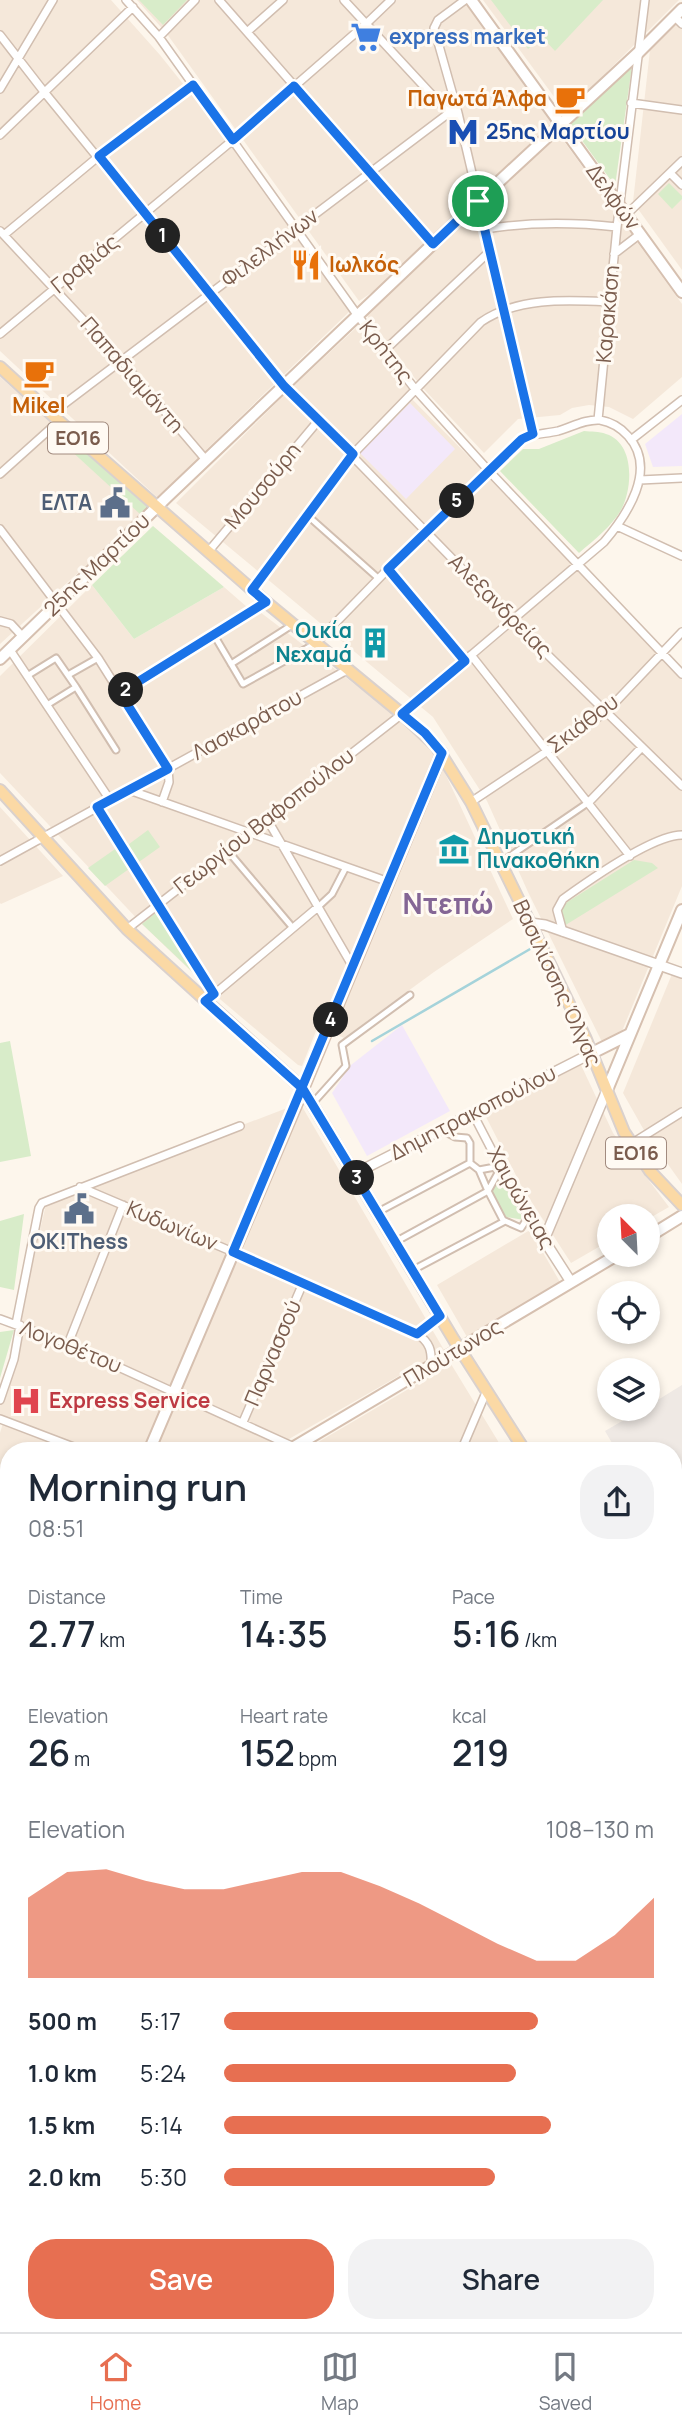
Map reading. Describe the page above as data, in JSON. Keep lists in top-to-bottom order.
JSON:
{
  "streets": {
    "main road": [
      "Δελφών",
      "ΕΟ16",
      "25ης Μαρτίου",
      "Βασιλίσσης Όλγας",
      "Πλούτωνος"
    ],
    "street": [
      "Φιλελλήνων",
      "Γραβιάς",
      "Καρακάση",
      "Κρήτης",
      "Παπαδιαμάντη",
      "Μουσούρη",
      "Αλεξανδρείας",
      "Σκιάθου",
      "Λασκαράτου",
      "Γεωργίου Βαφοπούλου",
      "Δημητρακοπούλου",
      "Χαιρώνειας",
      "Κυδωνίων",
      "Λογοθέτου",
      "Παρνασσού"
    ]
  },
  "crossings": [
    ["Δελφών", "Καρακάση"],
    ["Δελφών", "25ης Μαρτίου"],
    ["Φιλελλήνων", "Κρήτης"],
    ["Φιλελλήνων", "Παπαδιαμάντη"],
    ["Φιλελλήνων", "Αλεξανδρείας"],
    ["Φιλελλήνων", "Βασιλίσσης Όλγας"],
    ["Γραβιάς", "Κρήτης"],
    ["Γραβιάς", "Παπαδιαμάντη"],
    ["Γραβιάς", "Αλεξανδρείας"],
    ["Καρακάση", "25ης Μαρτίου"],
    ["Κρήτης", "25ης Μαρτίου"],
    ["Κρήτης", "Σκιάθου"],
    ["Κρήτης", "Γεωργίου Βαφοπούλου"],
    ["Παπαδιαμάντη", "25ης Μαρτίου"],
    ["Μουσούρη", "Αλεξανδρείας"],
    ["Μουσούρη", "Βασιλίσσης Όλγας"],
    ["25ης Μαρτίου", "Αλεξανδρείας"],
    ["25ης Μαρτίου", "Βασιλίσσης Όλγας"],
    ["Αλεξανδρείας", "Σκιάθου"],
    ["Αλεξανδρείας", "Γεωργίου Βαφοπούλου"],
    ["Σκιάθου", "Βασιλίσσης Όλγας"],
    ["Λασκαράτου", "Βασιλίσσης Όλγας"],
    ["Γεωργίου Βαφοπούλου", "Βασιλίσσης Όλγας"],
    ["Βασιλίσσης Όλγας", "Δημητρακοπούλου"],
    ["Δημητρακοπούλου", "Χαιρώνειας"],
    ["Χαιρώνειας", "Πλούτωνος"],
    ["Κυδωνίων", "Παρνασσού"],
    ["Λογοθέτου", "Παρνασσού"]
  ],
  "districts": ["Ντεπώ"],
  "places": {
    "supermarket": ["express market"],
    "cafe": ["Παγωτά Άλφα", "Mikel"],
    "metro station": ["25ης Μαρτίου"],
    "restaurant": ["Ιωλκός"],
    "public building": ["ΕΛΤΑ", "OK!Thess"],
    "building": ["Οικία Νεχαμά"],
    "museum": ["Δημοτική Πινακοθήκη"],
    "hospital": ["Express Service"]
  },
  "north": "top left",
  "page": {
    "pins": [
      "1",
      "5",
      "2",
      "4",
      "3"
    ],
    "heading": ["Morning run", "08:51"],
    "stats": [
      ["Distance", "2.77 km"],
      ["Time", "14:35"],
      ["Pace", "5:16 /km"],
      ["Elevation", "26 m"],
      ["Heart rate", "152 bpm"],
      ["kcal", "219"]
    ],
    "chart": ["Elevation", "108–130 m"],
    "list": [
      {
        "name": "500 m",
        "note": "5:17"
      },
      {
        "name": "1.0 km",
        "note": "5:24"
      },
      {
        "name": "1.5 km",
        "note": "5:14"
      },
      {
        "name": "2.0 km",
        "note": "5:30"
      }
    ],
    "buttons": ["Save", "Share"],
    "tabs": ["Home", "Map", "Saved"]
  }
}
